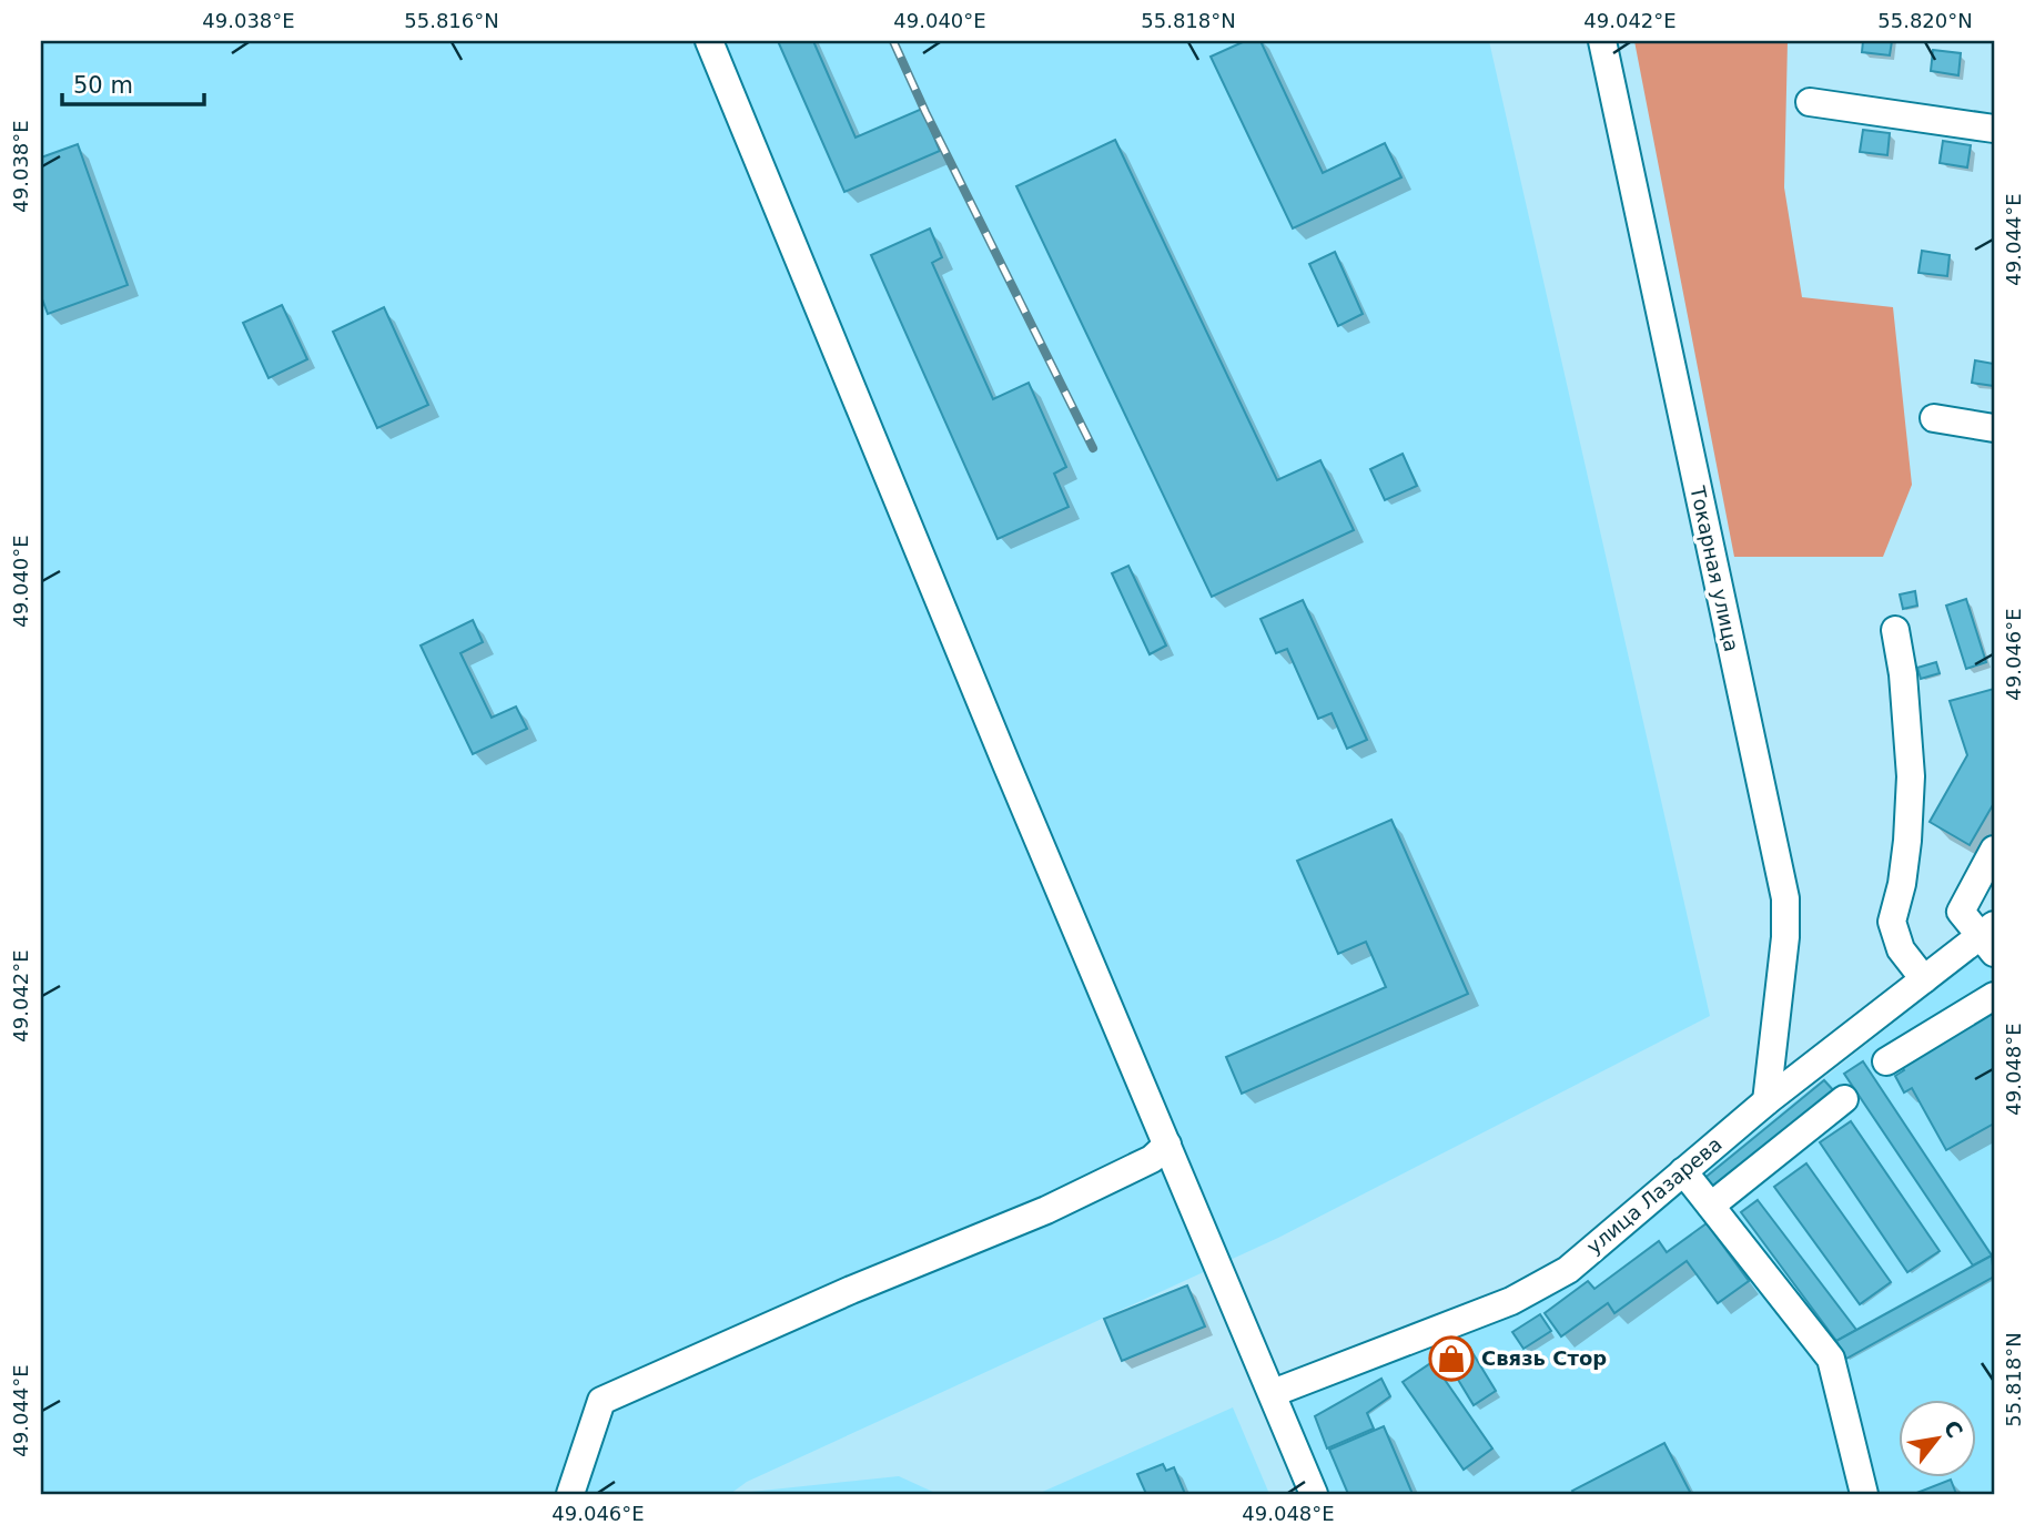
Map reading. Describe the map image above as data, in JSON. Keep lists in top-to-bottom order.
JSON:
{
  "streets": {
    "street": ["Токарная улица", "улица Лазарева"]
  },
  "crossings": [
    ["Токарная улица", "улица Лазарева"]
  ],
  "places": {
    "shop": ["Связь Стор"]
  },
  "scale_bar": "50 m",
  "north": "top right",
  "coordinates": [
    "49.038°E",
    "55.816°N",
    "49.040°E",
    "55.818°N",
    "49.042°E",
    "55.820°N",
    "49.044°E",
    "49.046°E",
    "49.048°E"
  ]
}
